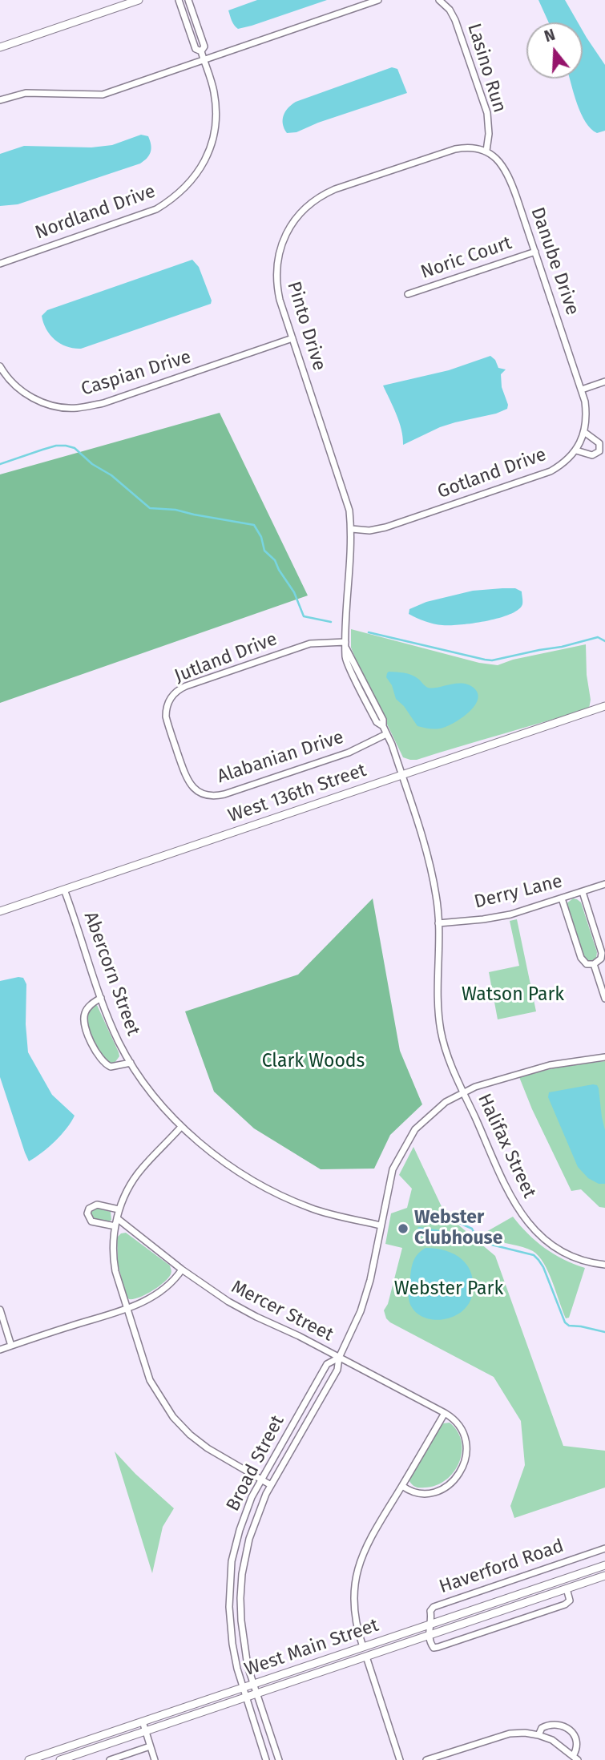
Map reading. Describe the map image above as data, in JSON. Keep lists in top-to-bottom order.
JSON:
{
  "streets": {
    "street": [
      "Lasino Run",
      "Nordland Drive",
      "Noric Court",
      "Danube Drive",
      "Pinto Drive",
      "Caspian Drive",
      "Gotland Drive",
      "Jutland Drive",
      "Alabanian Drive",
      "West 136th Street",
      "Derry Lane",
      "Abercorn Street",
      "Halifax Street",
      "Mercer Street",
      "Broad Street",
      "Haverford Road",
      "West Main Street"
    ]
  },
  "crossings": [
    ["Lasino Run", "Danube Drive"],
    ["Lasino Run", "Pinto Drive"],
    ["Noric Court", "Danube Drive"],
    ["Danube Drive", "Pinto Drive"],
    ["Danube Drive", "Gotland Drive"],
    ["Pinto Drive", "Caspian Drive"],
    ["Pinto Drive", "Gotland Drive"],
    ["Pinto Drive", "Jutland Drive"],
    ["Pinto Drive", "Alabanian Drive"],
    ["Pinto Drive", "West 136th Street"],
    ["Pinto Drive", "Derry Lane"],
    ["Pinto Drive", "Halifax Street"],
    ["Jutland Drive", "Alabanian Drive"],
    ["West 136th Street", "Abercorn Street"],
    ["Derry Lane", "Halifax Street"],
    ["Abercorn Street", "Broad Street"],
    ["Halifax Street", "Broad Street"],
    ["Mercer Street", "Broad Street"],
    ["Broad Street", "West Main Street"],
    ["Haverford Road", "West Main Street"]
  ],
  "parks": ["Watson Park", "Clark Woods", "Webster Park"],
  "places": ["Webster Clubhouse"],
  "north": "top"
}
